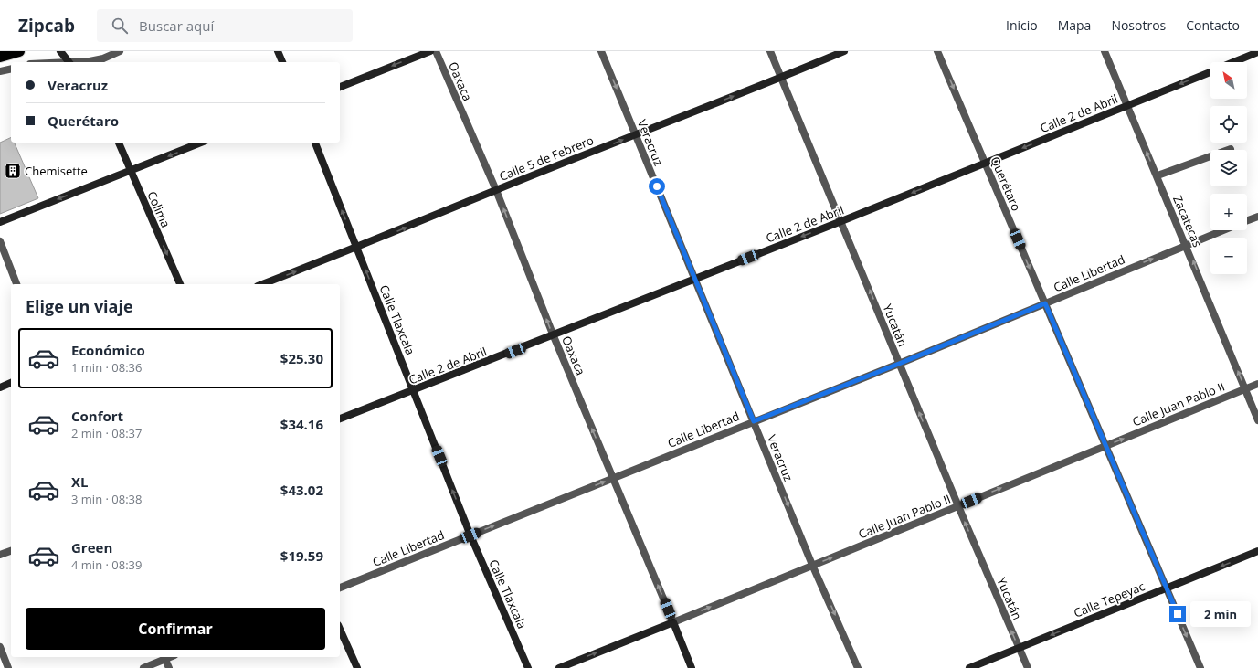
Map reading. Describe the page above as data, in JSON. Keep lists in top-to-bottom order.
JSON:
{
  "streets": {
    "street": [
      "Oaxaca",
      "Calle 2 de Abril",
      "Veracruz",
      "Calle 5 de Febrero",
      "Querétaro",
      "Colima",
      "Zacatecas",
      "Calle Libertad",
      "Calle Tlaxcala",
      "Yucatán",
      "Calle Juan Pablo II",
      "Calle Tepeyac"
    ]
  },
  "crossings": [
    ["Oaxaca", "Calle 2 de Abril"],
    ["Oaxaca", "Calle 5 de Febrero"],
    ["Oaxaca", "Calle Libertad"],
    ["Oaxaca", "Calle Juan Pablo II"],
    ["Calle 2 de Abril", "Veracruz"],
    ["Calle 2 de Abril", "Querétaro"],
    ["Calle 2 de Abril", "Zacatecas"],
    ["Calle 2 de Abril", "Calle Tlaxcala"],
    ["Calle 2 de Abril", "Yucatán"],
    ["Veracruz", "Calle 5 de Febrero"],
    ["Veracruz", "Calle Libertad"],
    ["Veracruz", "Calle Juan Pablo II"],
    ["Calle 5 de Febrero", "Calle Tlaxcala"],
    ["Calle 5 de Febrero", "Yucatán"],
    ["Querétaro", "Calle Libertad"],
    ["Querétaro", "Calle Juan Pablo II"],
    ["Querétaro", "Calle Tepeyac"],
    ["Zacatecas", "Calle Libertad"],
    ["Zacatecas", "Calle Juan Pablo II"],
    ["Calle Libertad", "Calle Tlaxcala"],
    ["Calle Libertad", "Yucatán"],
    ["Yucatán", "Calle Juan Pablo II"],
    ["Yucatán", "Calle Tepeyac"]
  ],
  "one_way": [
    "Oaxaca",
    "Calle 2 de Abril",
    "Veracruz",
    "Calle 5 de Febrero",
    "Querétaro",
    "Colima",
    "Zacatecas",
    "Calle Tlaxcala",
    "Yucatán",
    "Calle Juan Pablo II",
    "Calle Tepeyac"
  ],
  "places": {
    "building": ["Chemisette"]
  },
  "north": "top left",
  "page": {
    "header": "Zipcab",
    "search": "Buscar aquí",
    "nav": [
      "Inicio",
      "Mapa",
      "Nosotros",
      "Contacto"
    ],
    "map_buttons": ["+", "−"],
    "banner": ["Veracruz", "Querétaro"],
    "heading": "Elige un viaje",
    "list": [
      {
        "name": "Económico",
        "note": "1 min · 08:36",
        "value": "$25.30"
      },
      {
        "name": "Confort",
        "note": "2 min · 08:37",
        "value": "$34.16"
      },
      {
        "name": "XL",
        "note": "3 min · 08:38",
        "value": "$43.02"
      },
      {
        "name": "Green",
        "note": "4 min · 08:39",
        "value": "$19.59"
      }
    ],
    "buttons": "Confirmar",
    "bubble": "2 min"
  }
}
